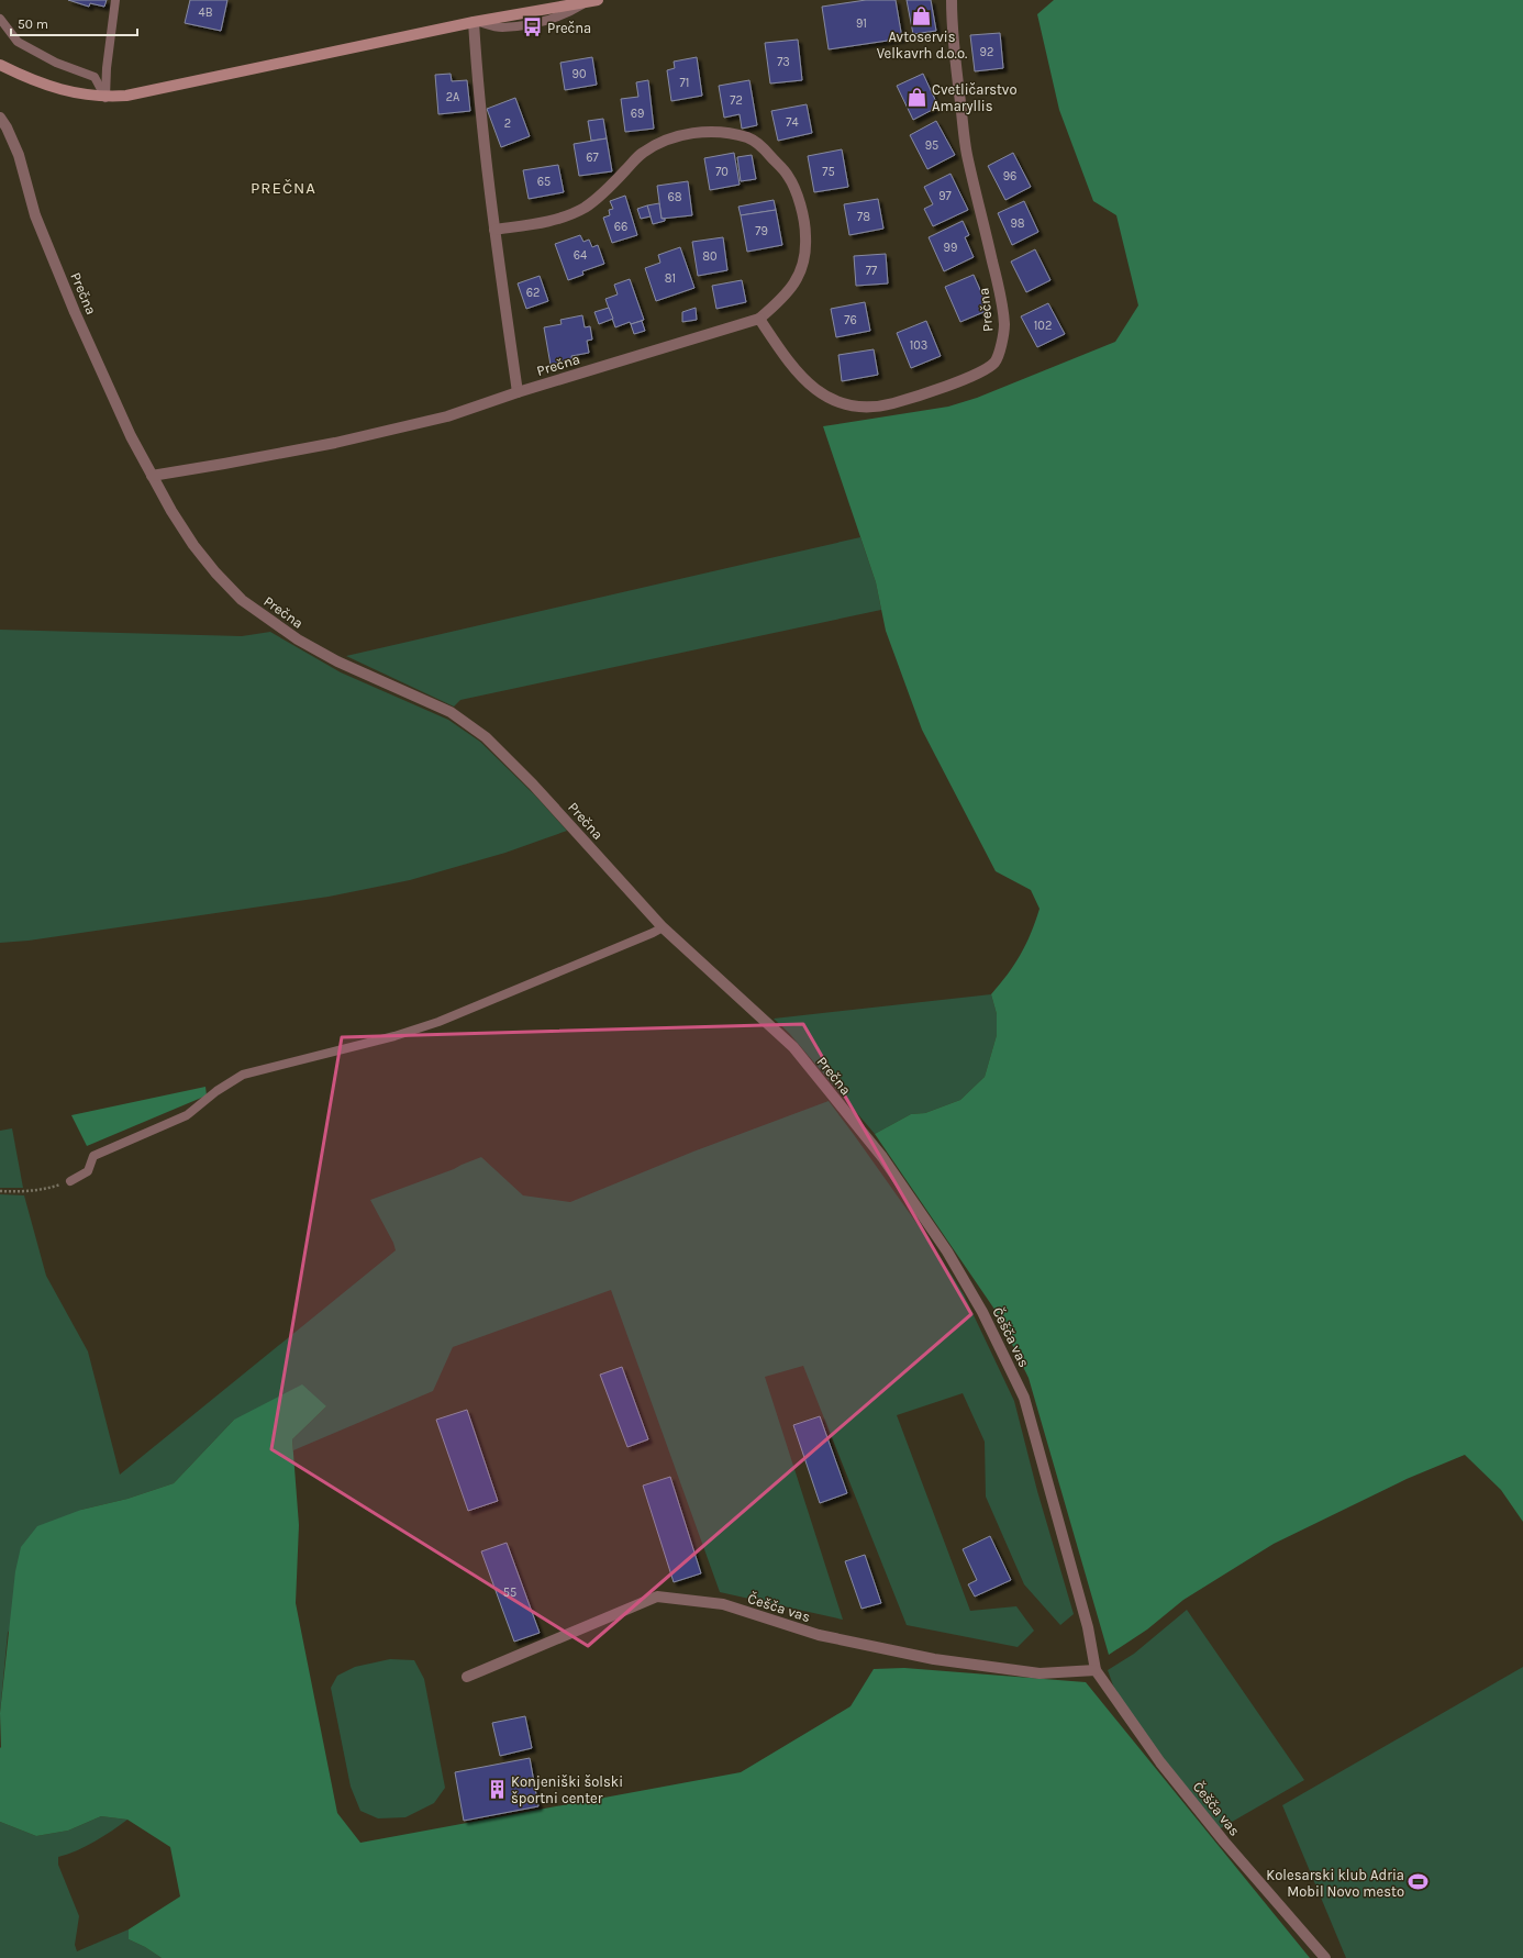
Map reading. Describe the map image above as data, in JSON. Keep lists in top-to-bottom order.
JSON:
{
  "streets": {
    "street": ["Prečna", "Češča vas"]
  },
  "crossings": [
    ["Prečna", "Češča vas"]
  ],
  "districts": ["PREČNA"],
  "places": {
    "shop": ["Avtoservis Velkavrh d.o.o.", "Cvetličarstvo Amaryllis"],
    "bus stop": ["Prečna"],
    "building": ["Konjeniški šolski športni center"],
    "sports": ["Kolesarski klub Adria Mobil Novo mesto"]
  },
  "house_numbers": [
    "4B",
    "91",
    "92",
    "73",
    "90",
    "71",
    "2A",
    "72",
    "69",
    "74",
    "2",
    "95",
    "67",
    "70",
    "75",
    "96",
    "65",
    "97",
    "68",
    "78",
    "98",
    "66",
    "79",
    "99",
    "64",
    "80",
    "77",
    "81",
    "62",
    "76",
    "102",
    "103",
    "55"
  ],
  "scale_bar": "50 m"
}
